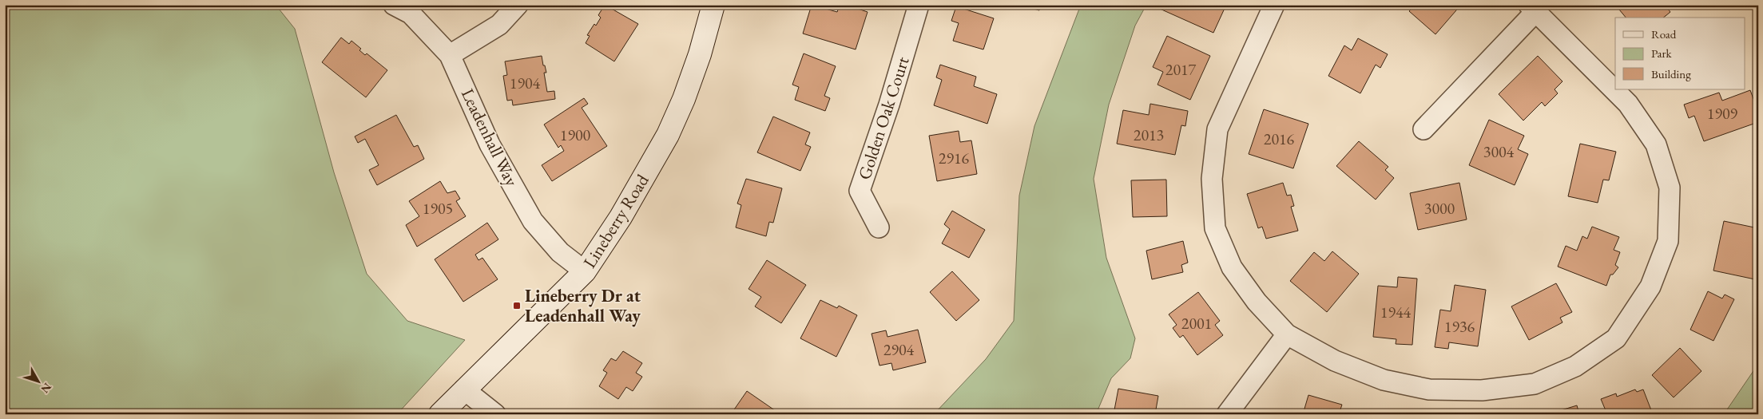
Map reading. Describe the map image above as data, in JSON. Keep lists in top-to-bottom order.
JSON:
{
  "streets": {
    "street": ["Golden Oak Court", "Leadenhall Way", "Lineberry Road"]
  },
  "crossings": [
    ["Leadenhall Way", "Lineberry Road"]
  ],
  "places": {
    "transit": ["Lineberry Dr at Leadenhall Way"]
  },
  "house_numbers": [
    "2017",
    "1904",
    "1909",
    "1900",
    "2013",
    "2016",
    "3004",
    "2916",
    "1905",
    "3000",
    "1944",
    "2001",
    "1936",
    "2904"
  ],
  "legend": ["Road", "Park", "Building"],
  "north": "bottom right"
}
